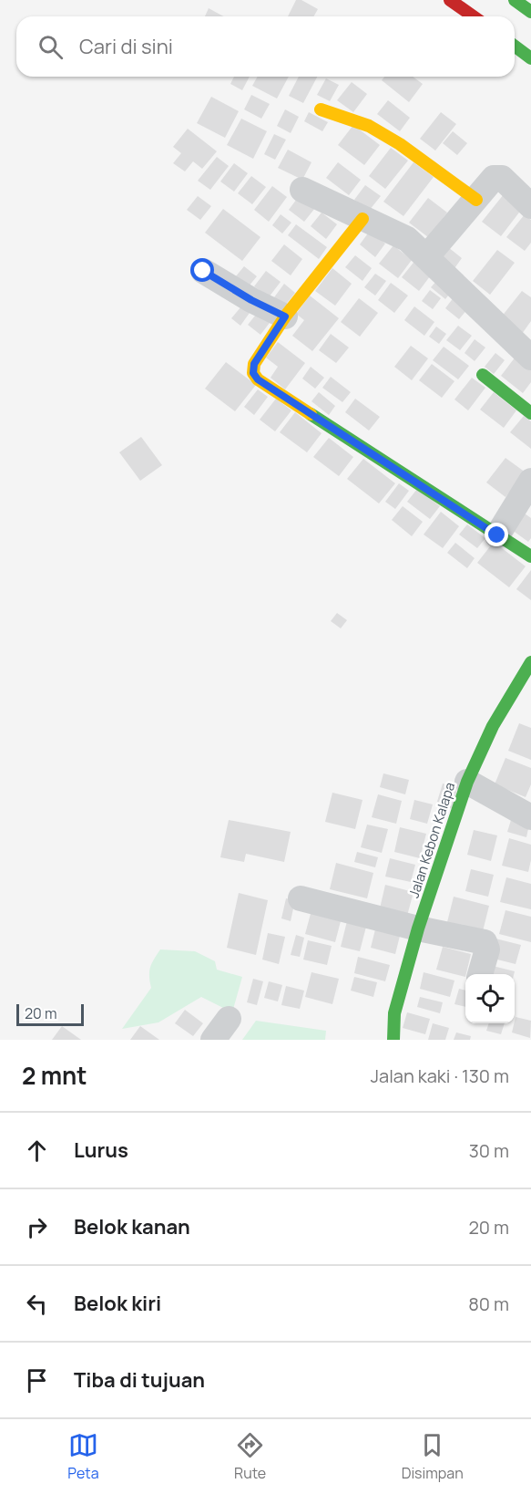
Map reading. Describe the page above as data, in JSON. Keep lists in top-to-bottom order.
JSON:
{
  "streets": {
    "main road": ["Jalan Kebon Kalapa"]
  },
  "scale_bar": "20 m",
  "page": {
    "search": "Cari di sini",
    "scale": "20 m",
    "heading": ["2 mnt", "Jalan kaki · 130 m"],
    "list": [
      ["Lurus", "30 m"],
      ["Belok kanan", "20 m"],
      ["Belok kiri", "80 m"],
      "Tiba di tujuan"
    ],
    "nav": ["Peta", "Rute", "Disimpan"]
  }
}
